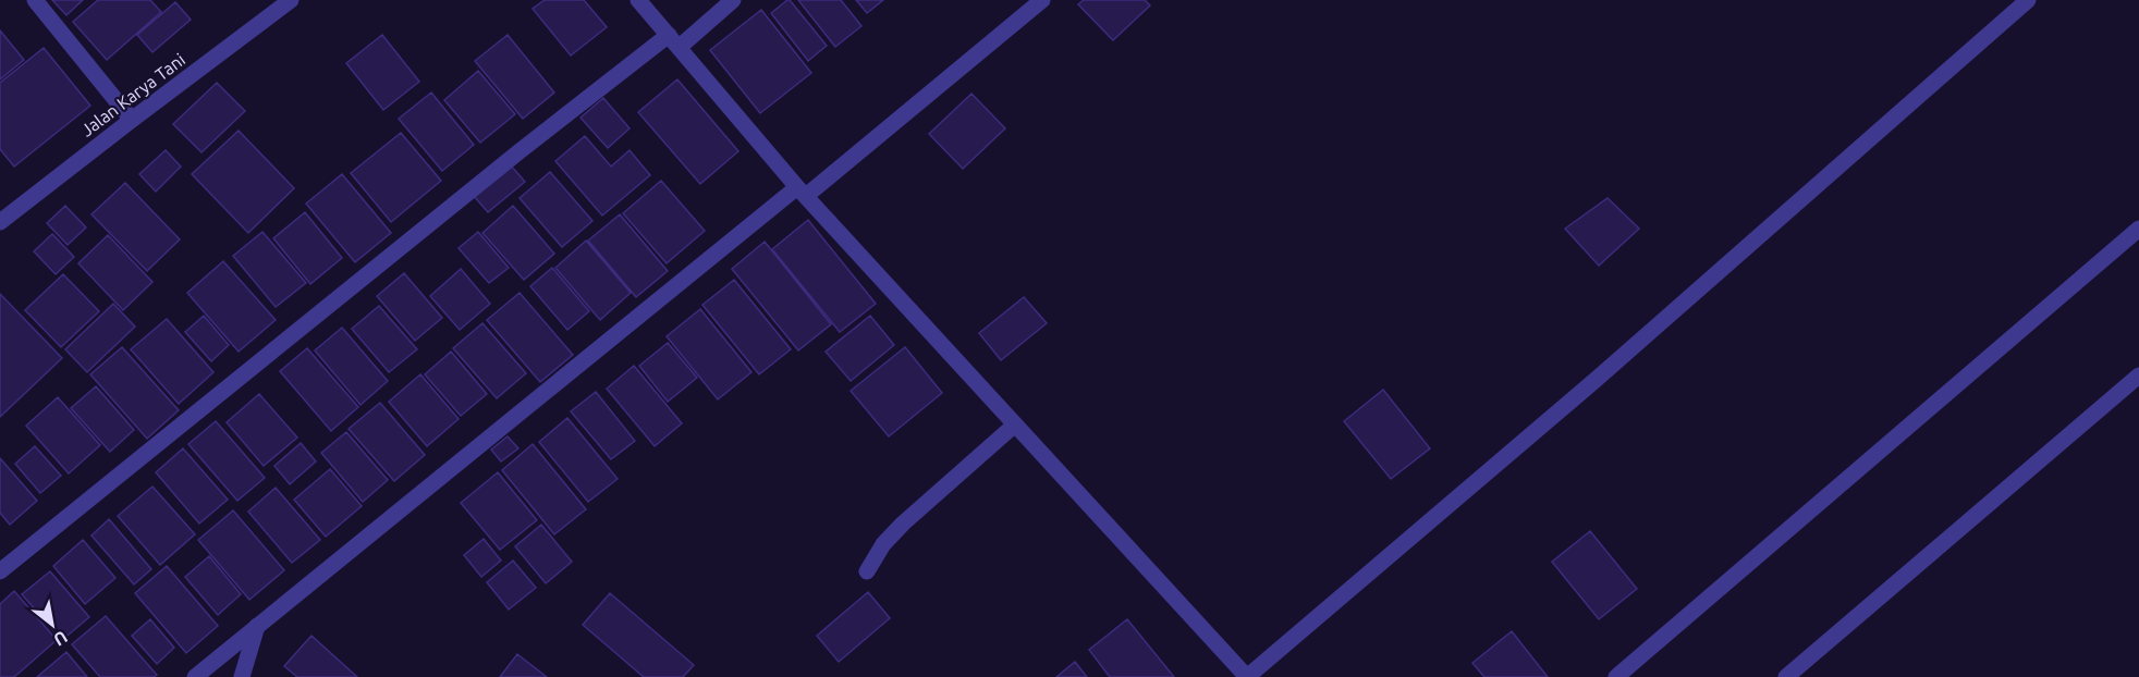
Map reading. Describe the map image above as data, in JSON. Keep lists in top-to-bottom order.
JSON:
{
  "streets": {
    "street": ["Jalan Karya Tani"]
  },
  "north": "bottom right"
}
